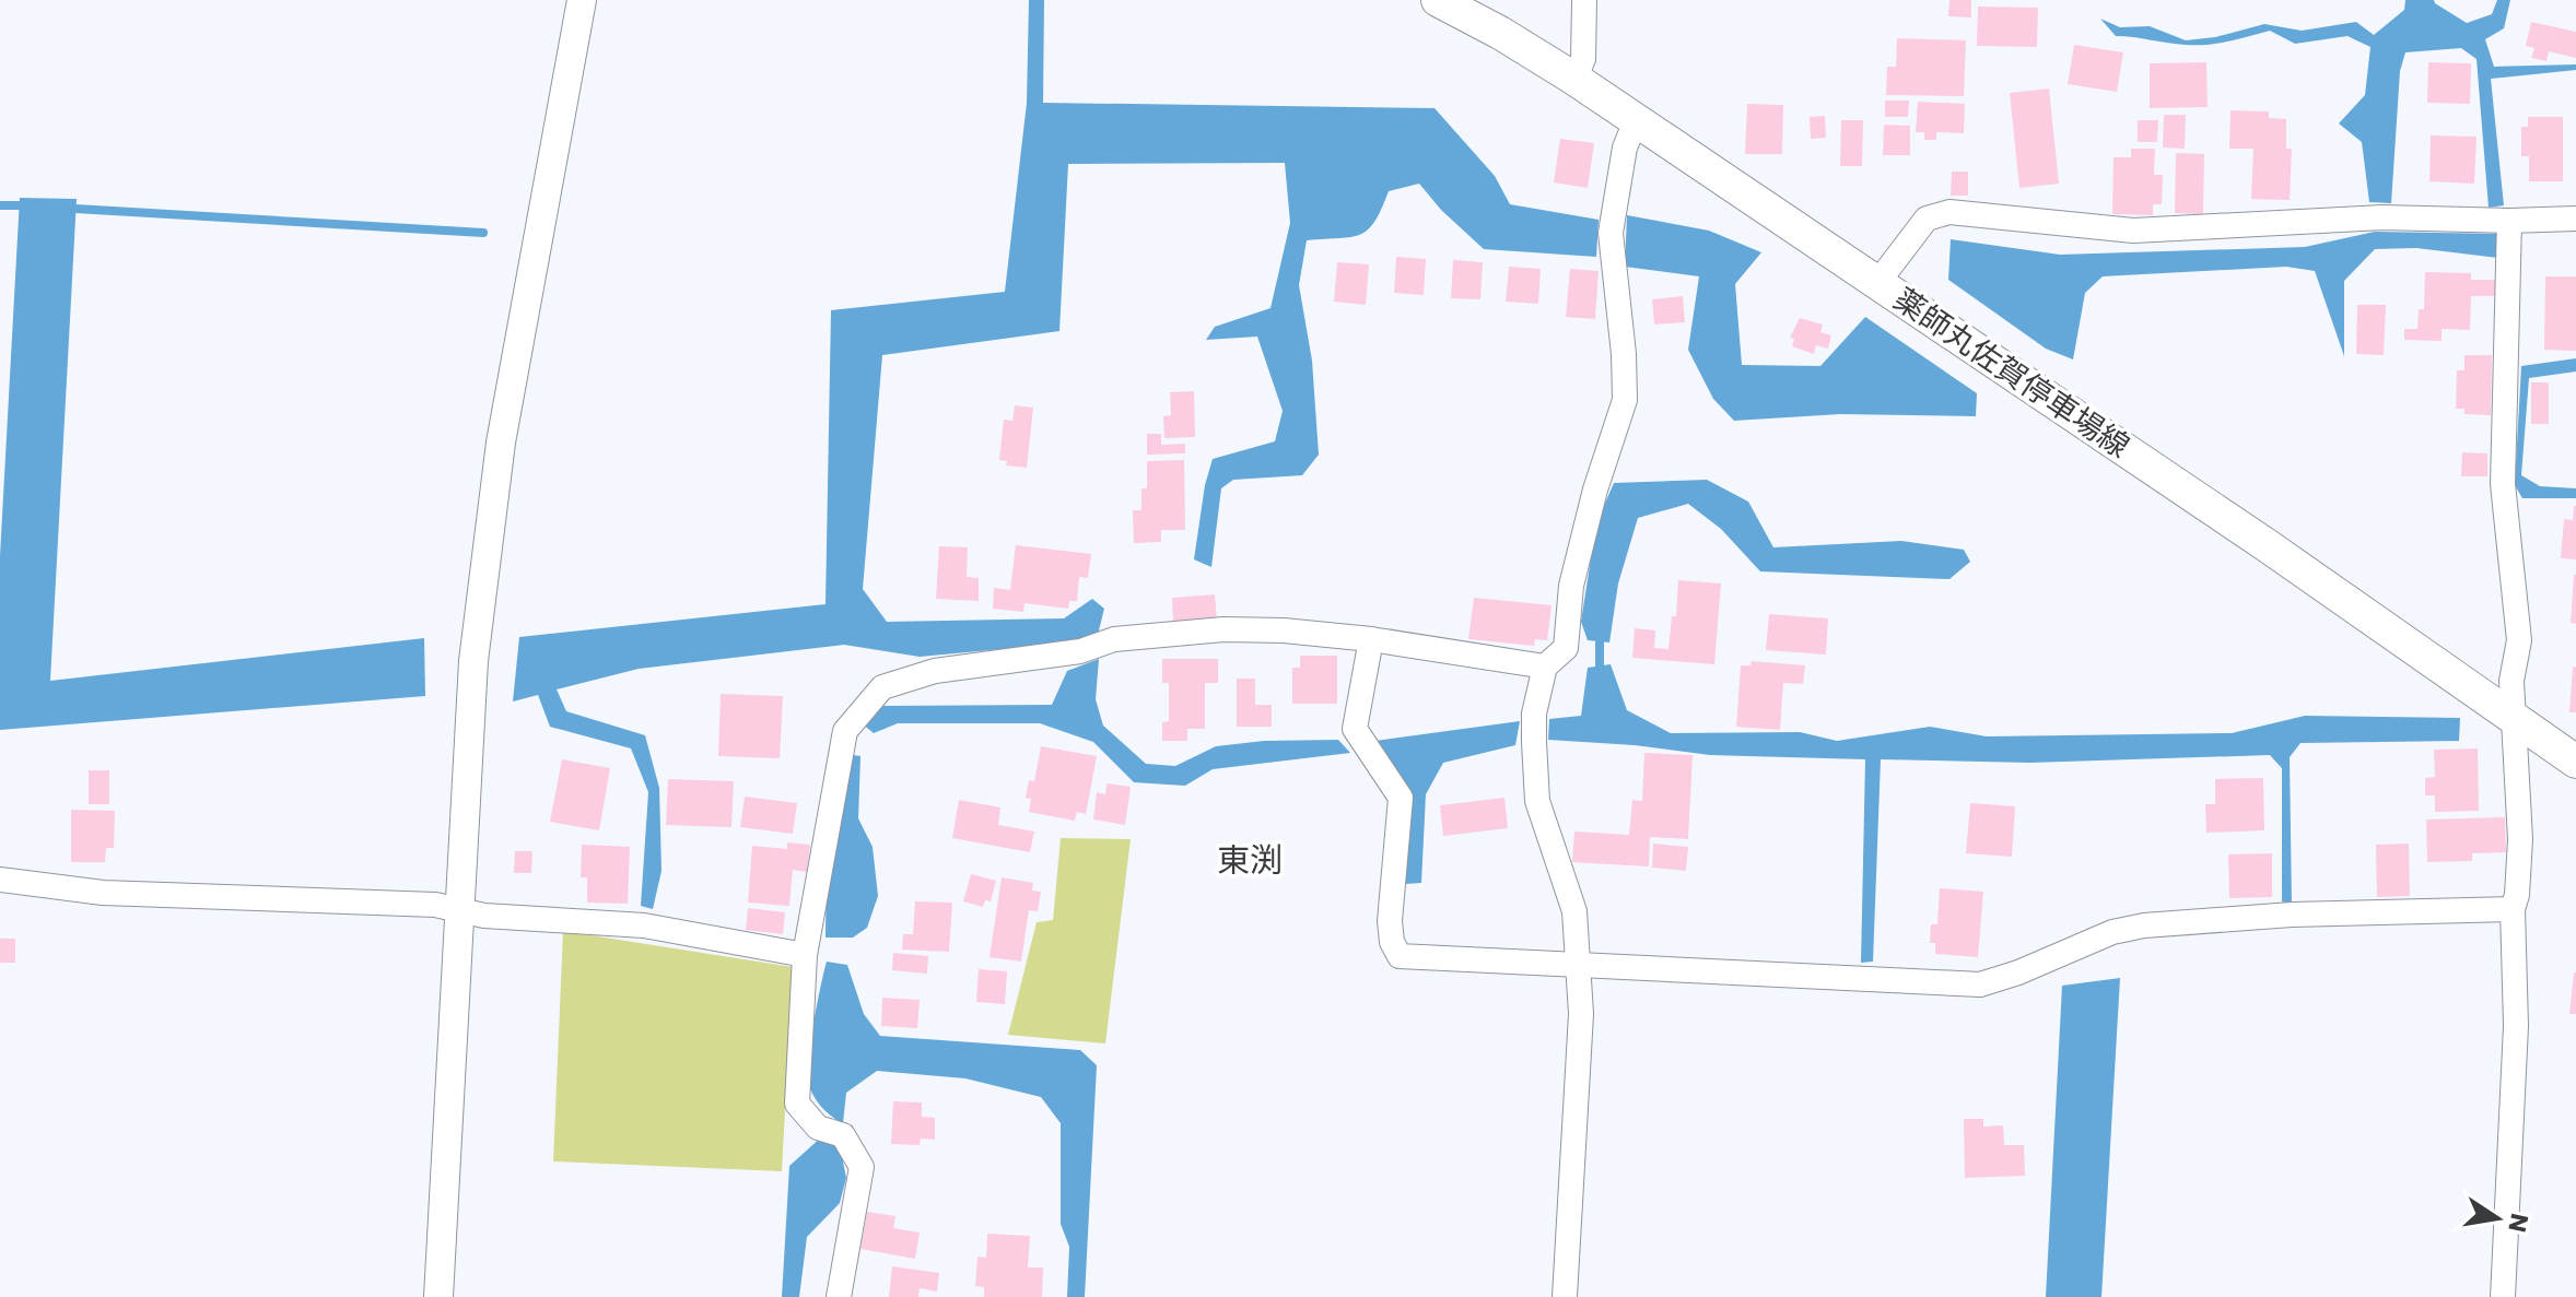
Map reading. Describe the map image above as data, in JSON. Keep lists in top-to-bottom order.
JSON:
{
  "streets": {
    "main road": ["薬師丸佐賀停車場線"]
  },
  "districts": ["東渕"],
  "north": "right"
}
